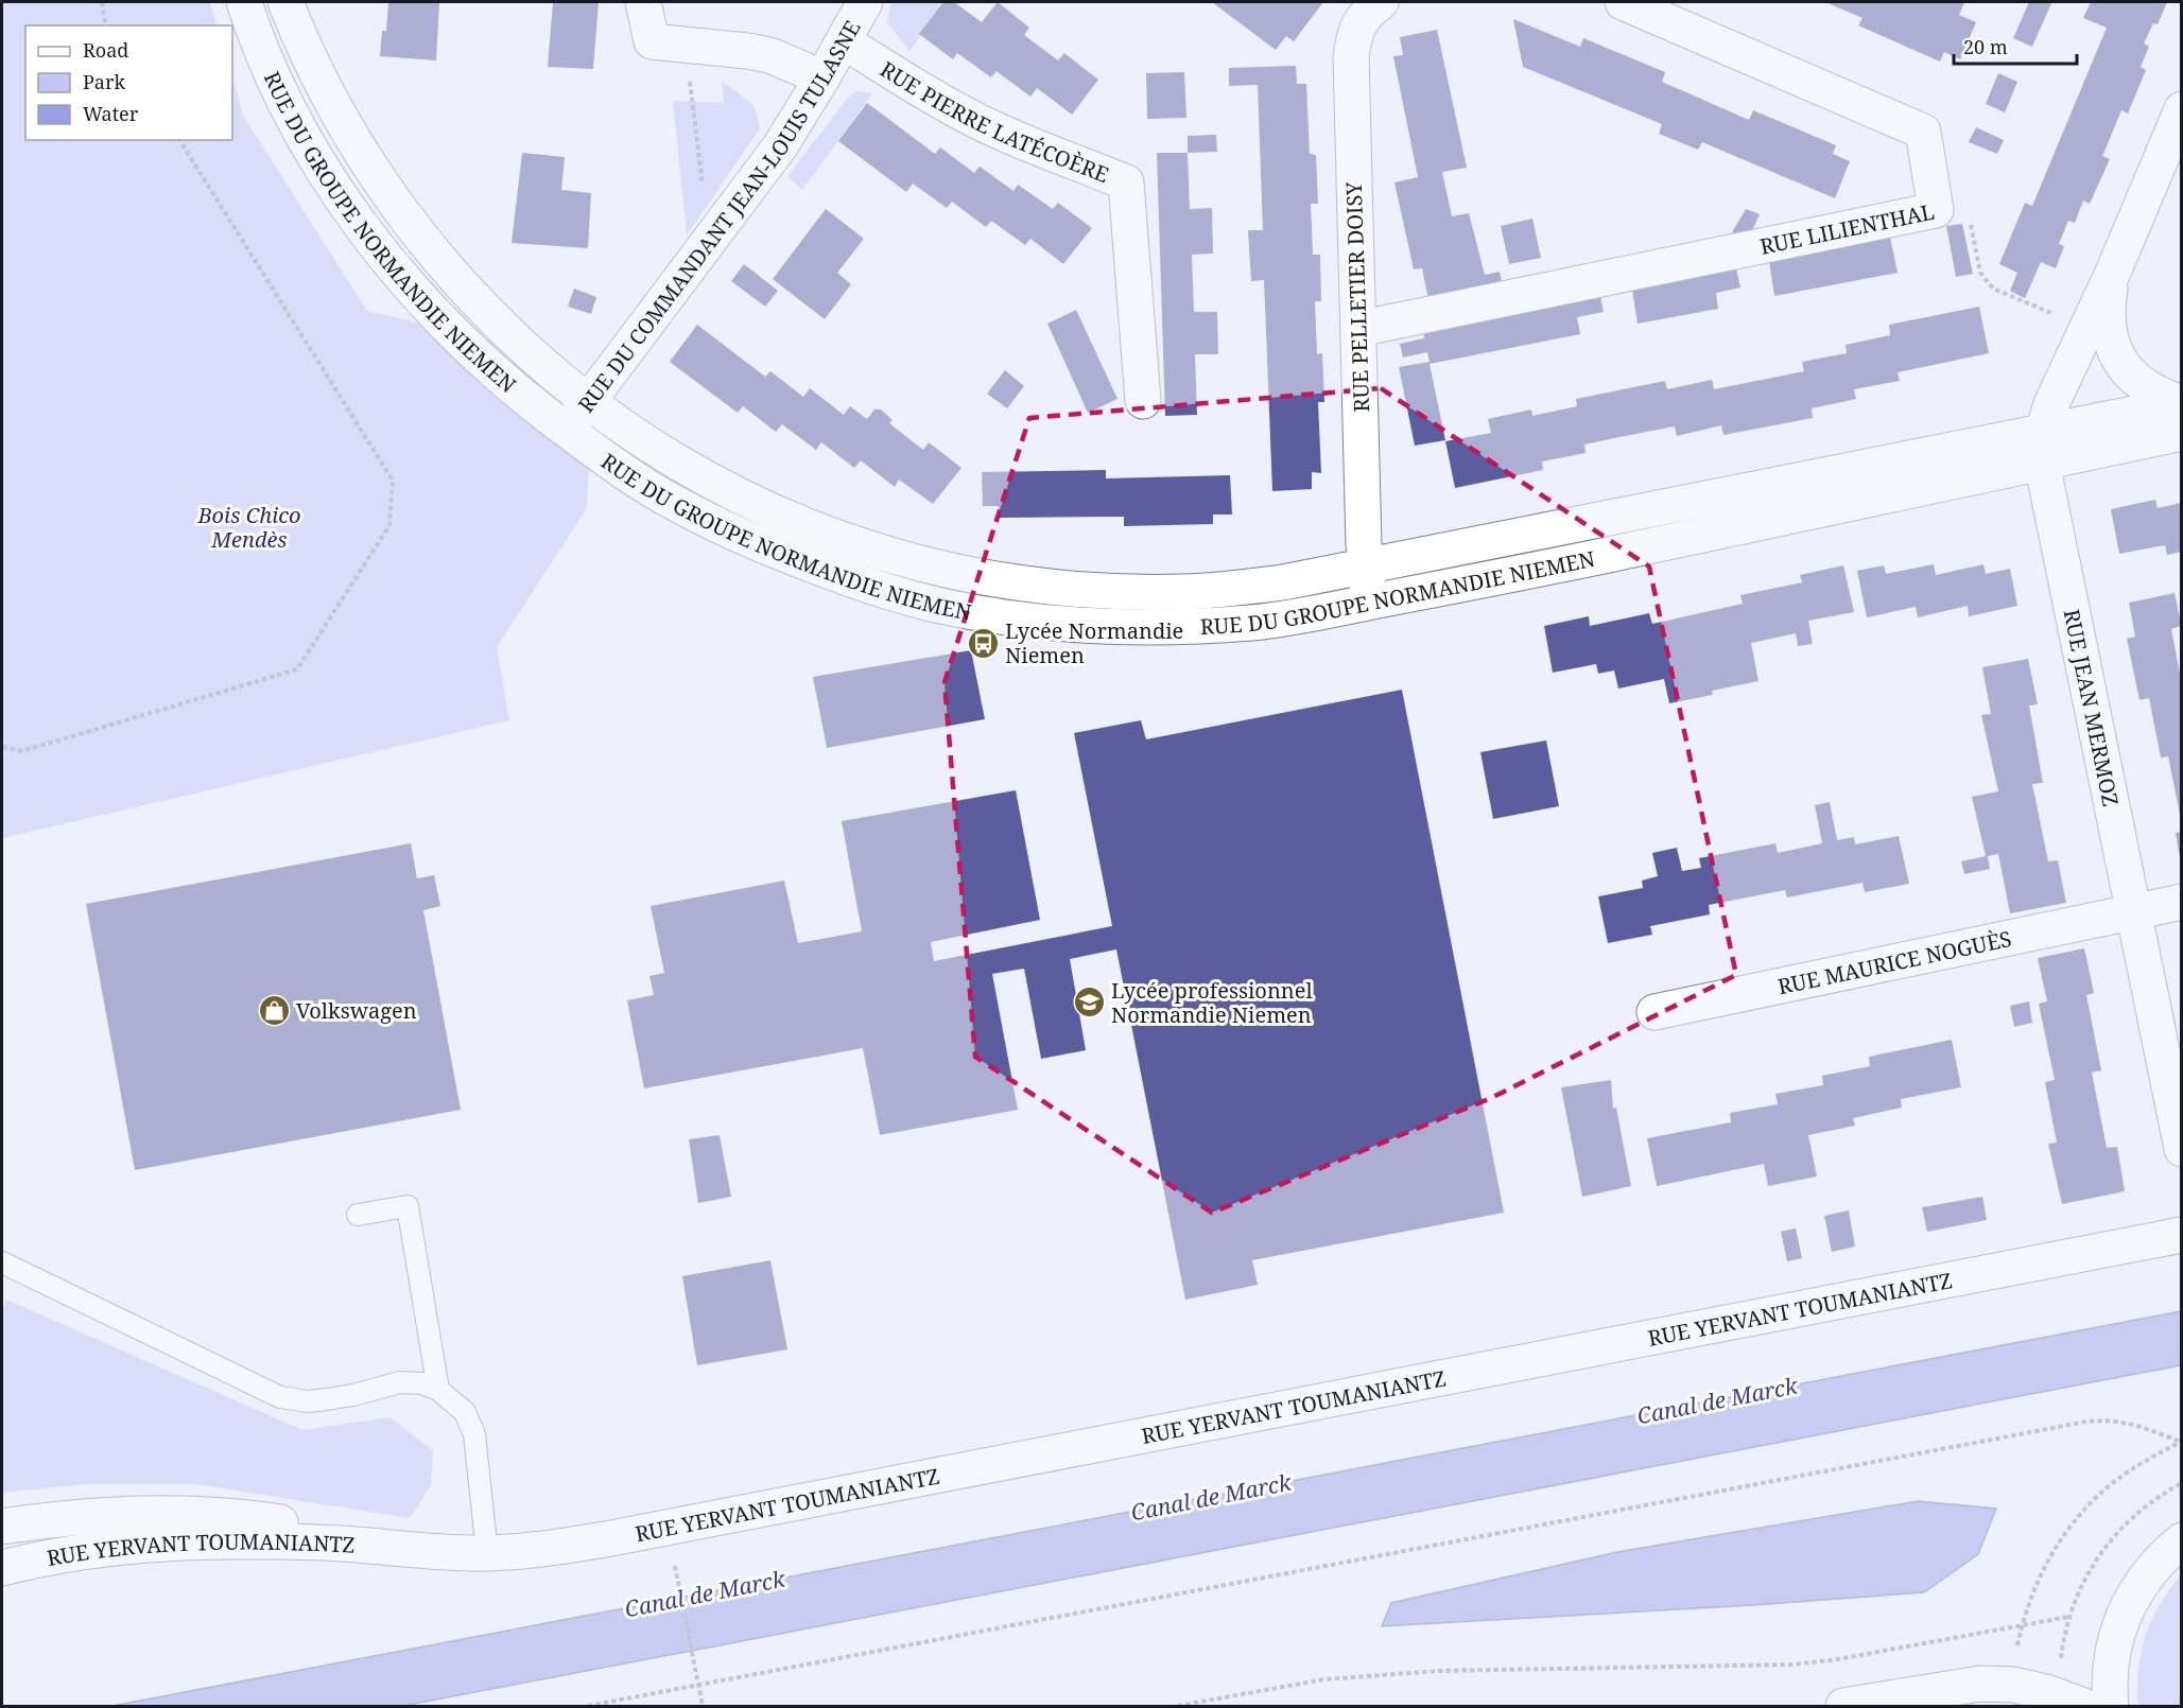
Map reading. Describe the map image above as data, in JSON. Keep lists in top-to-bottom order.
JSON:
{
  "streets": {
    "street": [
      "RUE PIERRE LATÉCOÈRE",
      "RUE DU COMMANDANT JEAN-LOUIS TULASNE",
      "RUE LILIENTHAL",
      "RUE DU GROUPE NORMANDIE NIEMEN",
      "RUE PELLETIER DOISY",
      "RUE JEAN MERMOZ",
      "RUE MAURICE NOGUÈS",
      "RUE YERVANT TOUMANIANTZ"
    ]
  },
  "crossings": [
    ["RUE PIERRE LATÉCOÈRE", "RUE DU COMMANDANT JEAN-LOUIS TULASNE"],
    ["RUE DU COMMANDANT JEAN-LOUIS TULASNE", "RUE DU GROUPE NORMANDIE NIEMEN"],
    ["RUE LILIENTHAL", "RUE PELLETIER DOISY"],
    ["RUE DU GROUPE NORMANDIE NIEMEN", "RUE PELLETIER DOISY"],
    ["RUE DU GROUPE NORMANDIE NIEMEN", "RUE JEAN MERMOZ"],
    ["RUE JEAN MERMOZ", "RUE MAURICE NOGUÈS"]
  ],
  "water": ["Canal de Marck"],
  "parks": ["Bois Chico Mendès"],
  "places": {
    "bus stop": ["Lycée Normandie Niemen"],
    "school or university": ["Lycée professionnel Normandie Niemen"],
    "shop": ["Volkswagen"]
  },
  "legend": ["Road", "Park", "Water"],
  "scale_bar": "20 m"
}
